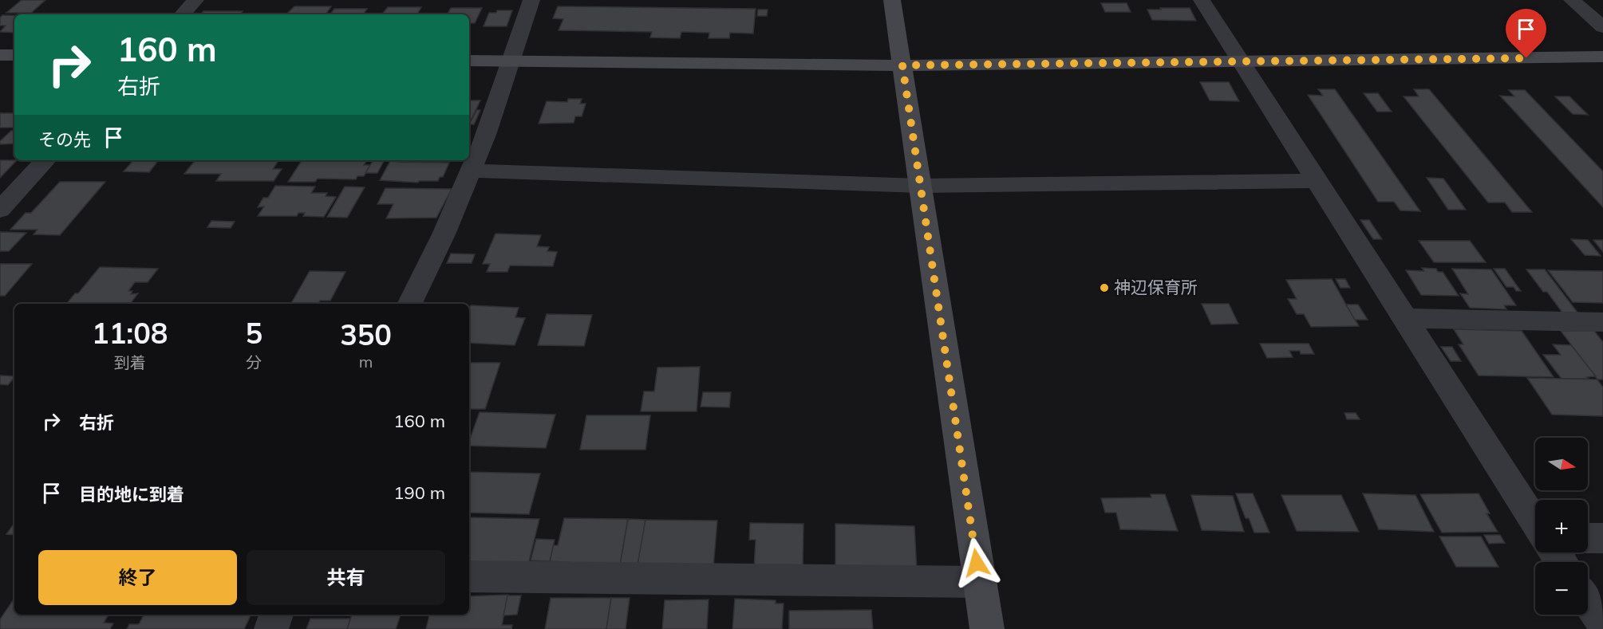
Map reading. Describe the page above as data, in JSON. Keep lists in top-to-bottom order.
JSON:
{
  "places": ["神辺保育所"],
  "north": "right",
  "page": {
    "turn": ["160 m", "右折"],
    "then": "その先",
    "eta": [
      "11:08",
      "到着",
      "5",
      "分",
      "350",
      "m"
    ],
    "list": [
      {
        "name": "右折",
        "value": "160 m"
      },
      {
        "name": "目的地に到着",
        "value": "190 m"
      }
    ],
    "map_buttons": ["+", "−"],
    "buttons": ["終了", "共有"]
  }
}
